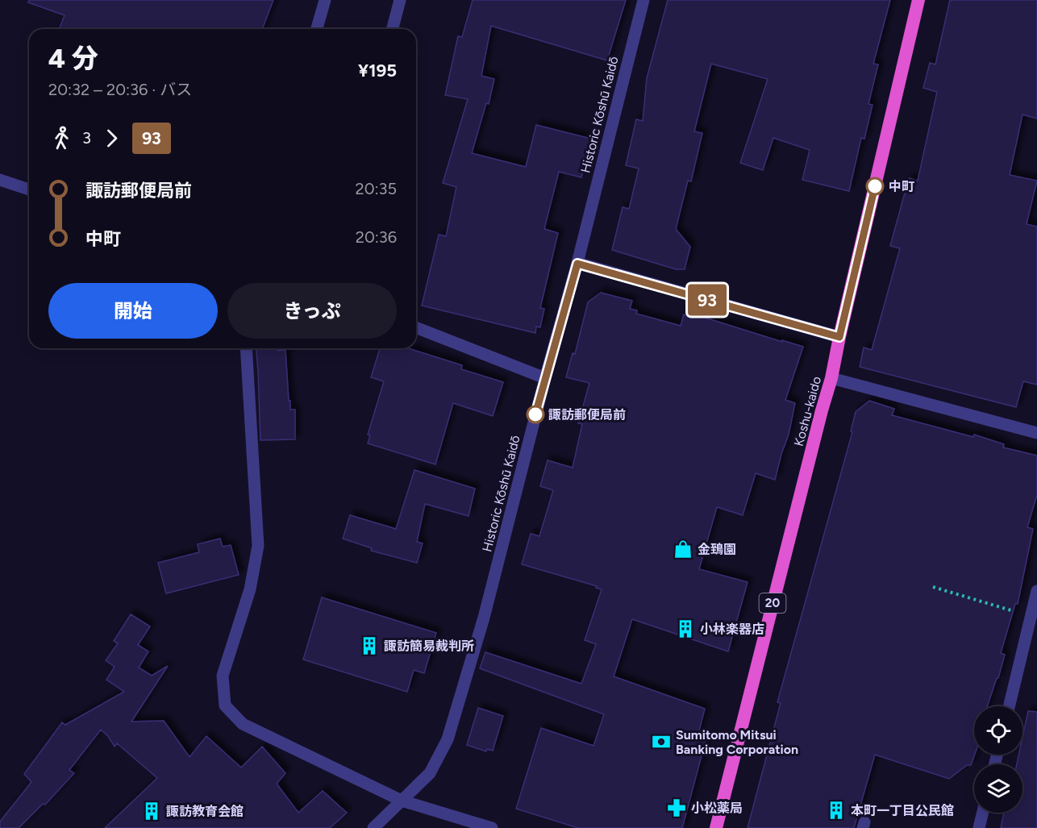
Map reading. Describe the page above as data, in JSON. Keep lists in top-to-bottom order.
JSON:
{
  "streets": {
    "highway": ["Koshu-kaido", "20"],
    "street": ["Historic Kōshū Kaidō"]
  },
  "places": {
    "other": ["中町", "諏訪郵便局前"],
    "shop": ["金鵄園"],
    "building": [
      "小林楽器店",
      "諏訪簡易裁判所",
      "本町一丁目公民館",
      "諏訪教育会館"
    ],
    "bank": ["Sumitomo Mitsui Banking Corporation"],
    "pharmacy": ["小松薬局"]
  },
  "lines": ["bus line 93"],
  "page": {
    "on_map": "93",
    "heading": ["4 分", "20:32 – 20:36 · バス", "¥195"],
    "legs": ["3", "93"],
    "list": [
      {
        "name": "諏訪郵便局前",
        "value": "20:35"
      },
      {
        "name": "中町",
        "value": "20:36"
      }
    ],
    "buttons": ["開始", "きっぷ"]
  }
}
